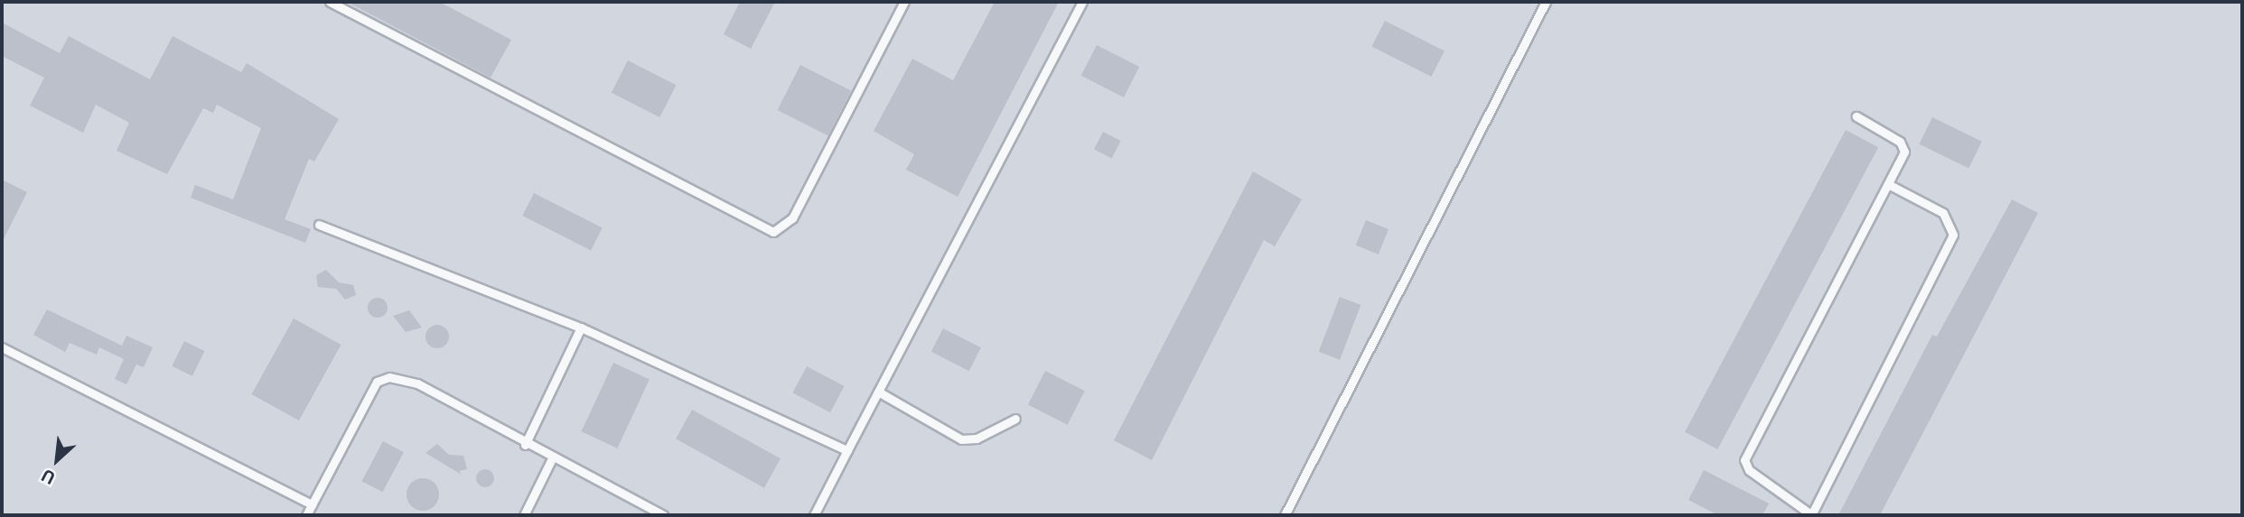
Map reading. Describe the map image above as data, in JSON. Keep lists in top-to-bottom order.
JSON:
{
  "north": "bottom left"
}
